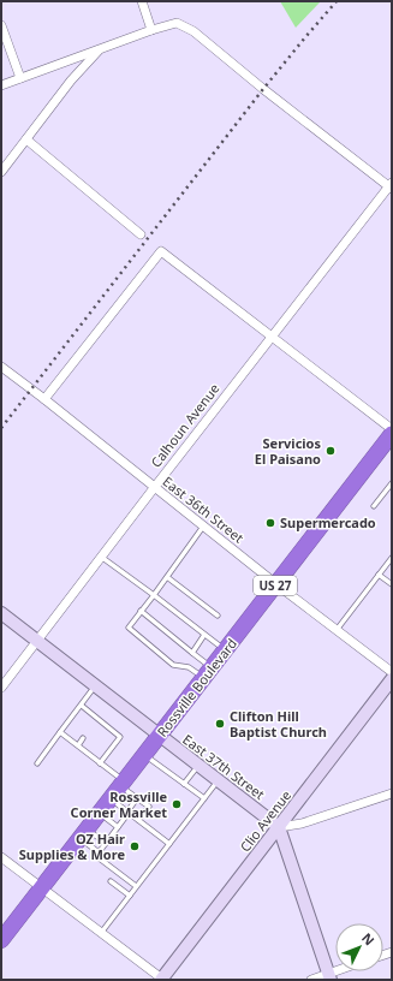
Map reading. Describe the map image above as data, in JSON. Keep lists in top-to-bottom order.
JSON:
{
  "streets": {
    "highway": ["US 27", "Rossville Boulevard"],
    "main road": ["East 37th Street", "Clio Avenue"],
    "street": ["Calhoun Avenue", "East 36th Street"]
  },
  "crossings": [
    ["Calhoun Avenue", "East 36th Street"],
    ["Calhoun Avenue", "East 37th Street"],
    ["East 36th Street", "Rossville Boulevard"],
    ["Rossville Boulevard", "East 37th Street"],
    ["East 37th Street", "Clio Avenue"]
  ],
  "places": [
    "Servicios El Paisano",
    "Supermercado",
    "Clifton Hill Baptist Church",
    "Rossville Corner Market",
    "OZ Hair Supplies & More"
  ],
  "north": "top right"
}
